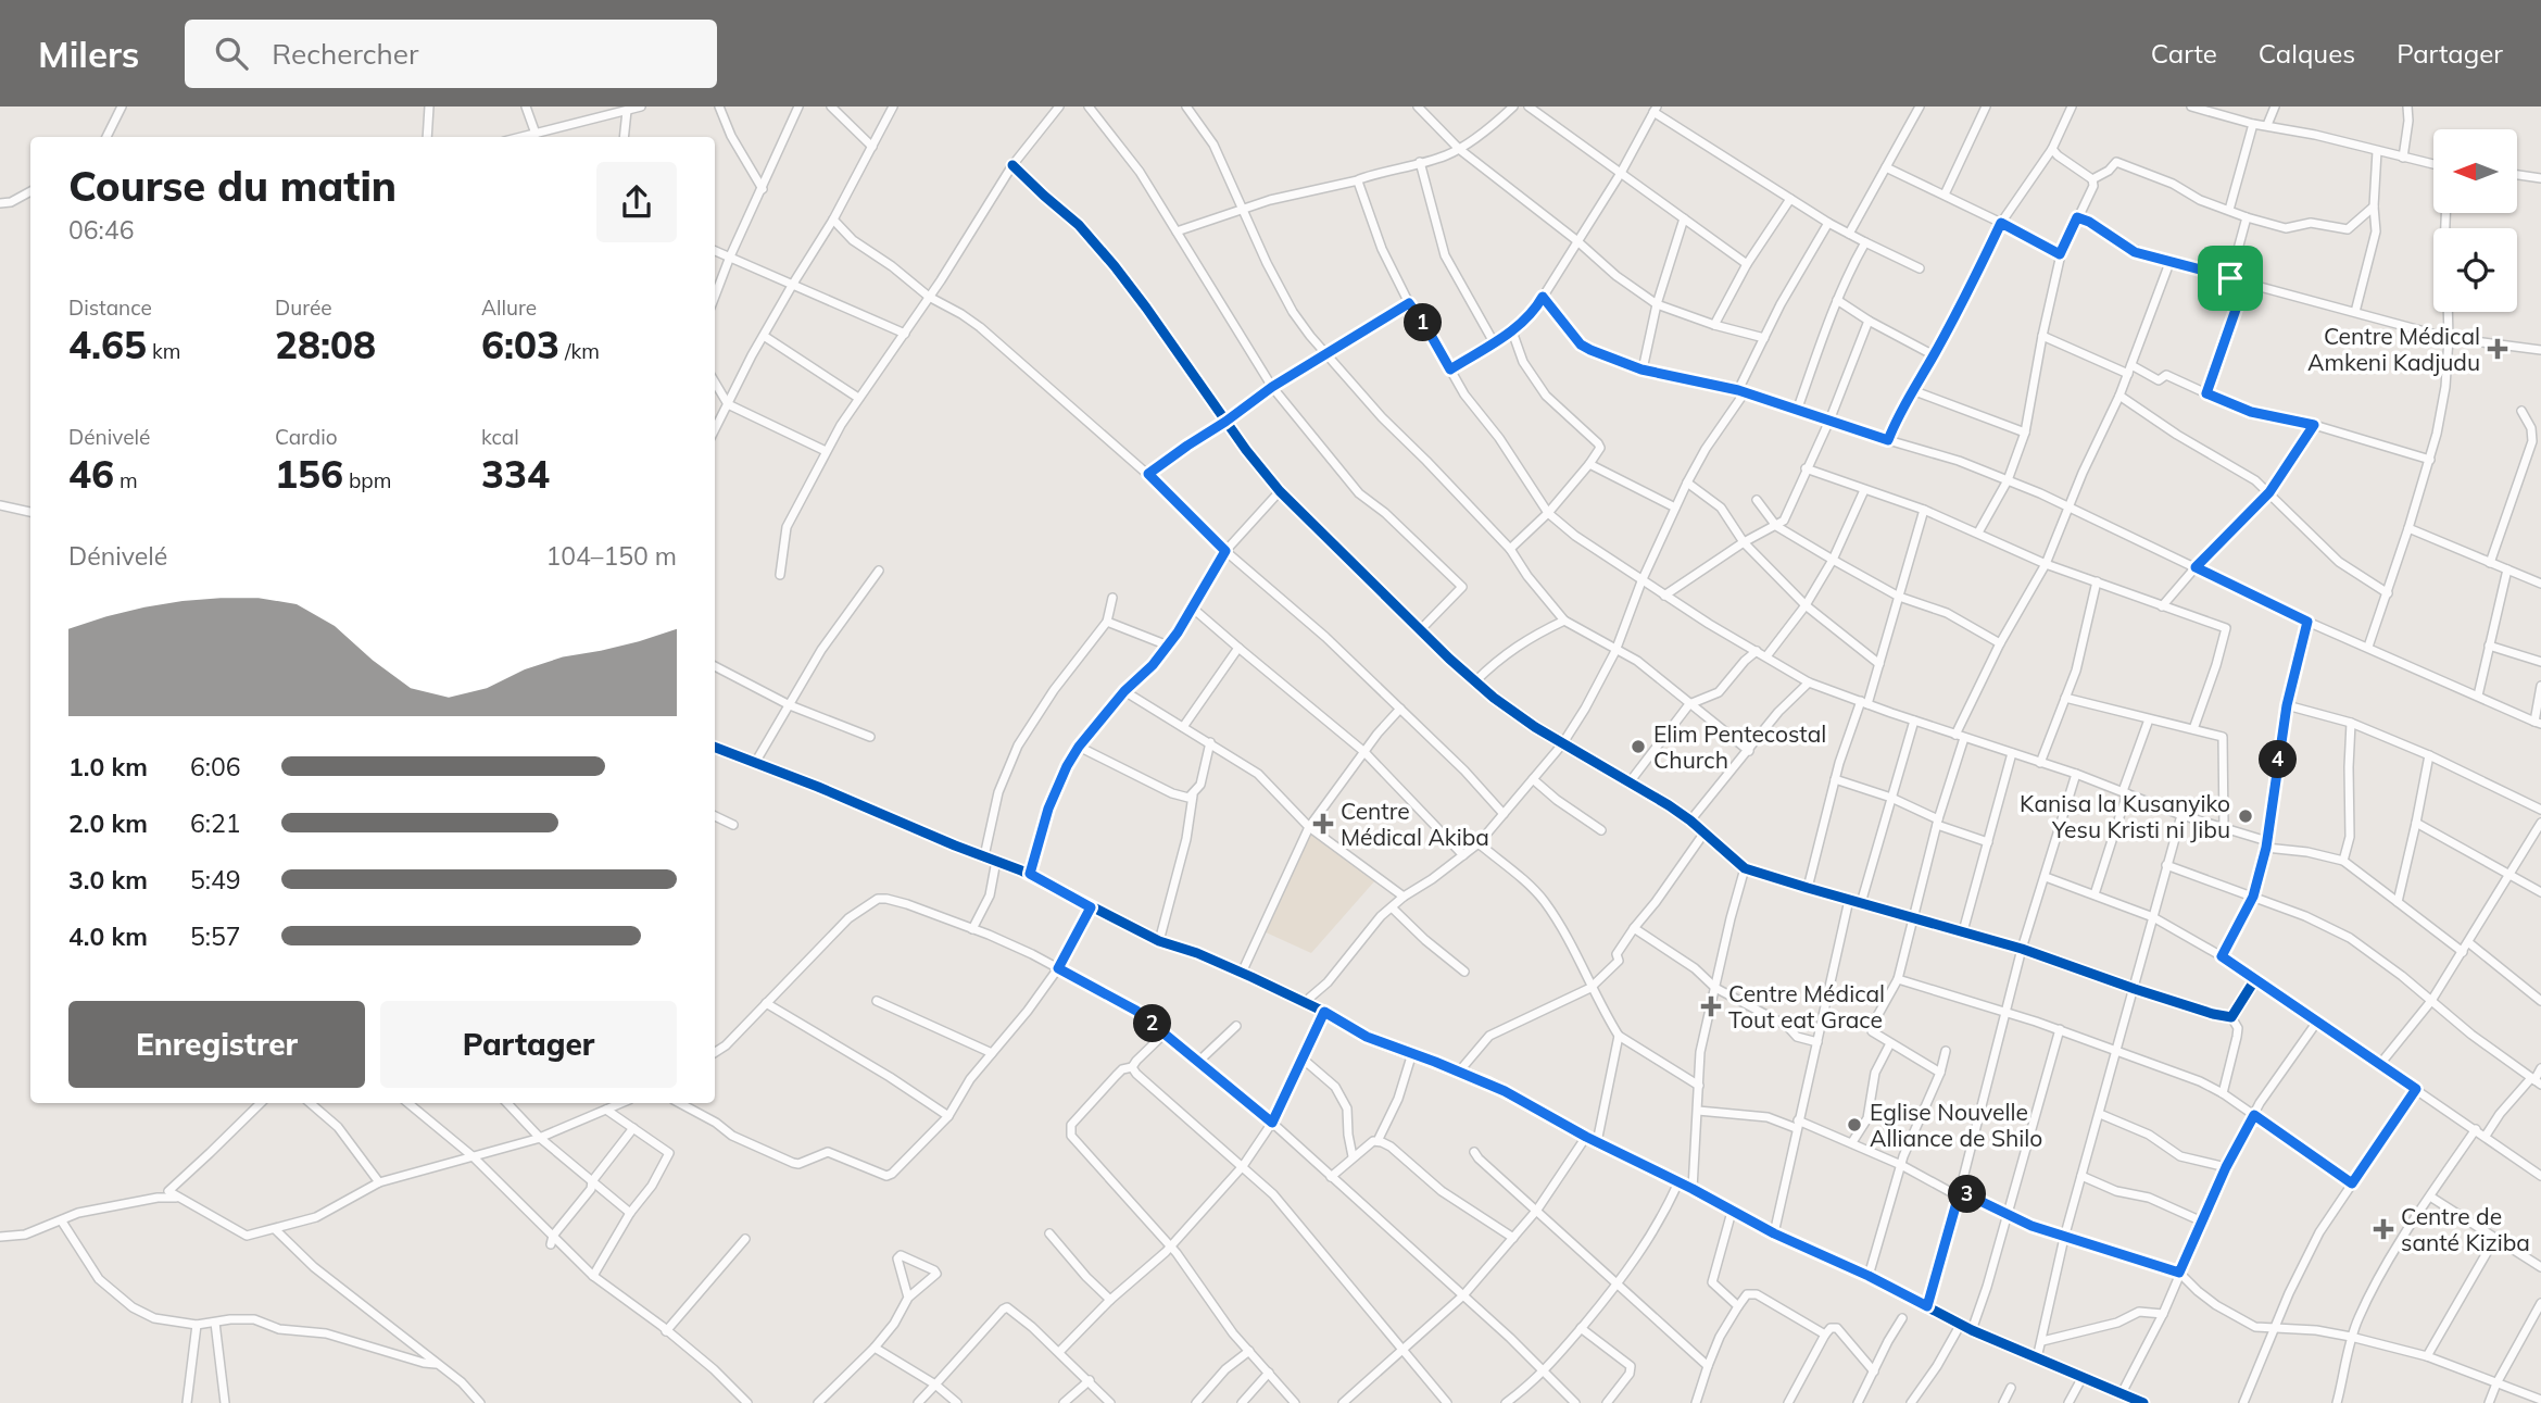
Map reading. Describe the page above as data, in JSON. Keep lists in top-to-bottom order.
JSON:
{
  "places": {
    "health": [
      "Centre Médical Amkeni Kadjudu",
      "Centre Médical Akiba",
      "Centre Médical Tout eat Grace",
      "Centre de santé Kiziba"
    ],
    "other": ["Elim Pentecostal Church", "Kanisa la Kusanyiko Yesu Kristi ni Jibu", "Eglise Nouvelle Alliance de Shilo"]
  },
  "north": "left",
  "page": {
    "header": "Milers",
    "search": "Rechercher",
    "nav": ["Carte", "Calques", "Partager"],
    "heading": ["Course du matin", "06:46"],
    "stats": [
      ["Distance", "4.65 km"],
      ["Durée", "28:08"],
      ["Allure", "6:03 /km"],
      ["Dénivelé", "46 m"],
      ["Cardio", "156 bpm"],
      ["kcal", "334"]
    ],
    "pins": [
      "1",
      "4",
      "2",
      "3"
    ],
    "chart": ["Dénivelé", "104–150 m"],
    "list": [
      {
        "name": "1.0 km",
        "note": "6:06"
      },
      {
        "name": "2.0 km",
        "note": "6:21"
      },
      {
        "name": "3.0 km",
        "note": "5:49"
      },
      {
        "name": "4.0 km",
        "note": "5:57"
      }
    ],
    "buttons": ["Enregistrer", "Partager"]
  }
}
